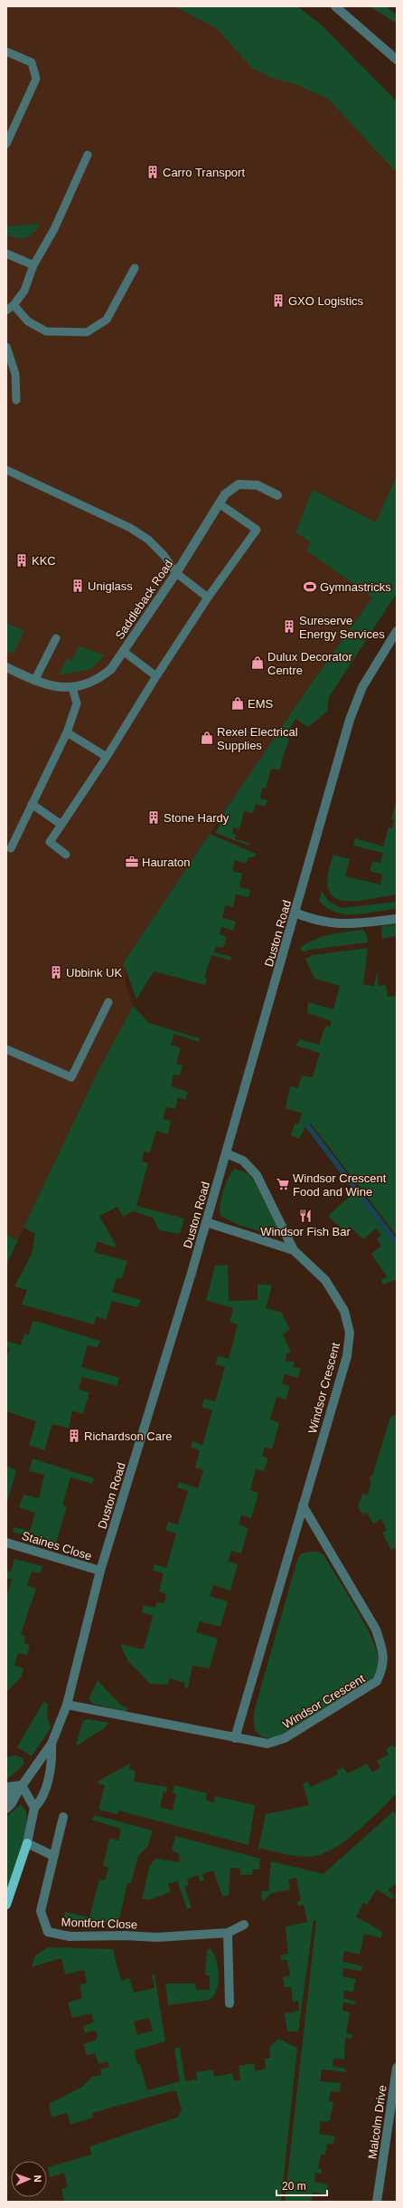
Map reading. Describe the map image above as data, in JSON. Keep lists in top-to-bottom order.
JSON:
{
  "streets": {
    "street": [
      "Saddleback Road",
      "Duston Road",
      "Windsor Crescent",
      "Staines Close",
      "Montfort Close",
      "Malcolm Drive"
    ]
  },
  "crossings": [
    ["Duston Road", "Windsor Crescent"],
    ["Duston Road", "Staines Close"]
  ],
  "places": {
    "building": [
      "Carro Transport",
      "GXO Logistics",
      "KKC",
      "Uniglass",
      "Sureserve Energy Services",
      "Stone Hardy",
      "Ubbink UK",
      "Richardson Care"
    ],
    "sports": ["Gymnastricks"],
    "shop": ["Dulux Decorator Centre", "EMS", "Rexel Electrical Supplies"],
    "office": ["Hauraton"],
    "supermarket": ["Windsor Crescent Food and Wine"],
    "restaurant": ["Windsor Fish Bar"]
  },
  "scale_bar": "20 m",
  "north": "right"
}
